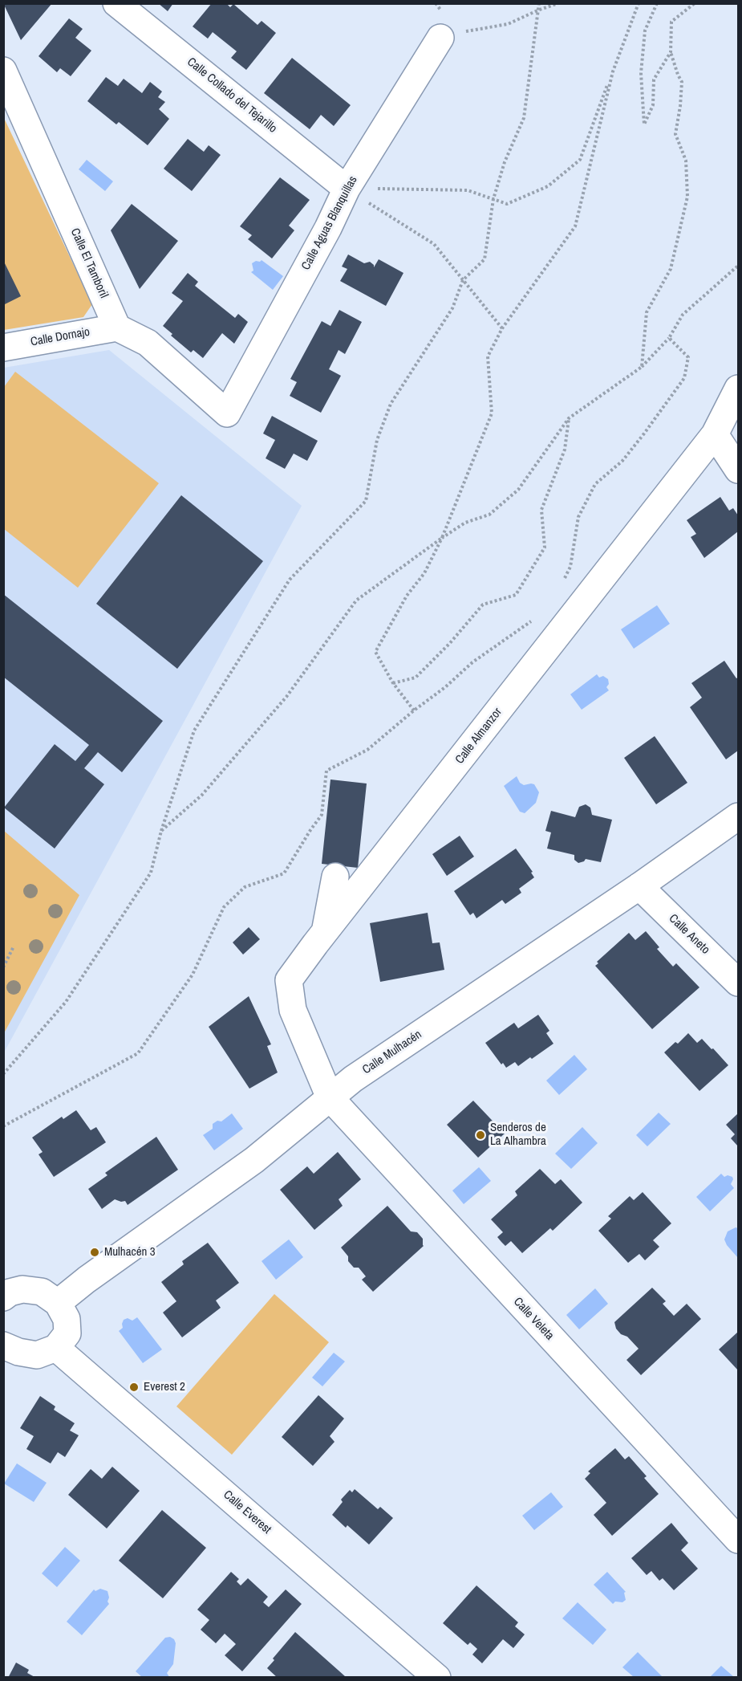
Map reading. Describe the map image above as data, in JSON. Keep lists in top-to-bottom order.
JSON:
{
  "streets": {
    "street": [
      "Calle Collado del Tejarillo",
      "Calle Aguas Blanquillas",
      "Calle El Tamboril",
      "Calle Dornajo",
      "Calle Almanzor",
      "Calle Aneto",
      "Calle Mulhacén",
      "Calle Veleta",
      "Calle Everest"
    ]
  },
  "crossings": [
    ["Calle Collado del Tejarillo", "Calle Aguas Blanquillas"],
    ["Calle Aguas Blanquillas", "Calle El Tamboril"],
    ["Calle Aguas Blanquillas", "Calle Dornajo"],
    ["Calle El Tamboril", "Calle Dornajo"],
    ["Calle Almanzor", "Calle Mulhacén"],
    ["Calle Almanzor", "Calle Veleta"],
    ["Calle Aneto", "Calle Mulhacén"],
    ["Calle Mulhacén", "Calle Veleta"]
  ],
  "places": ["Senderos de La Alhambra", "Mulhacén 3", "Everest 2"]
}
